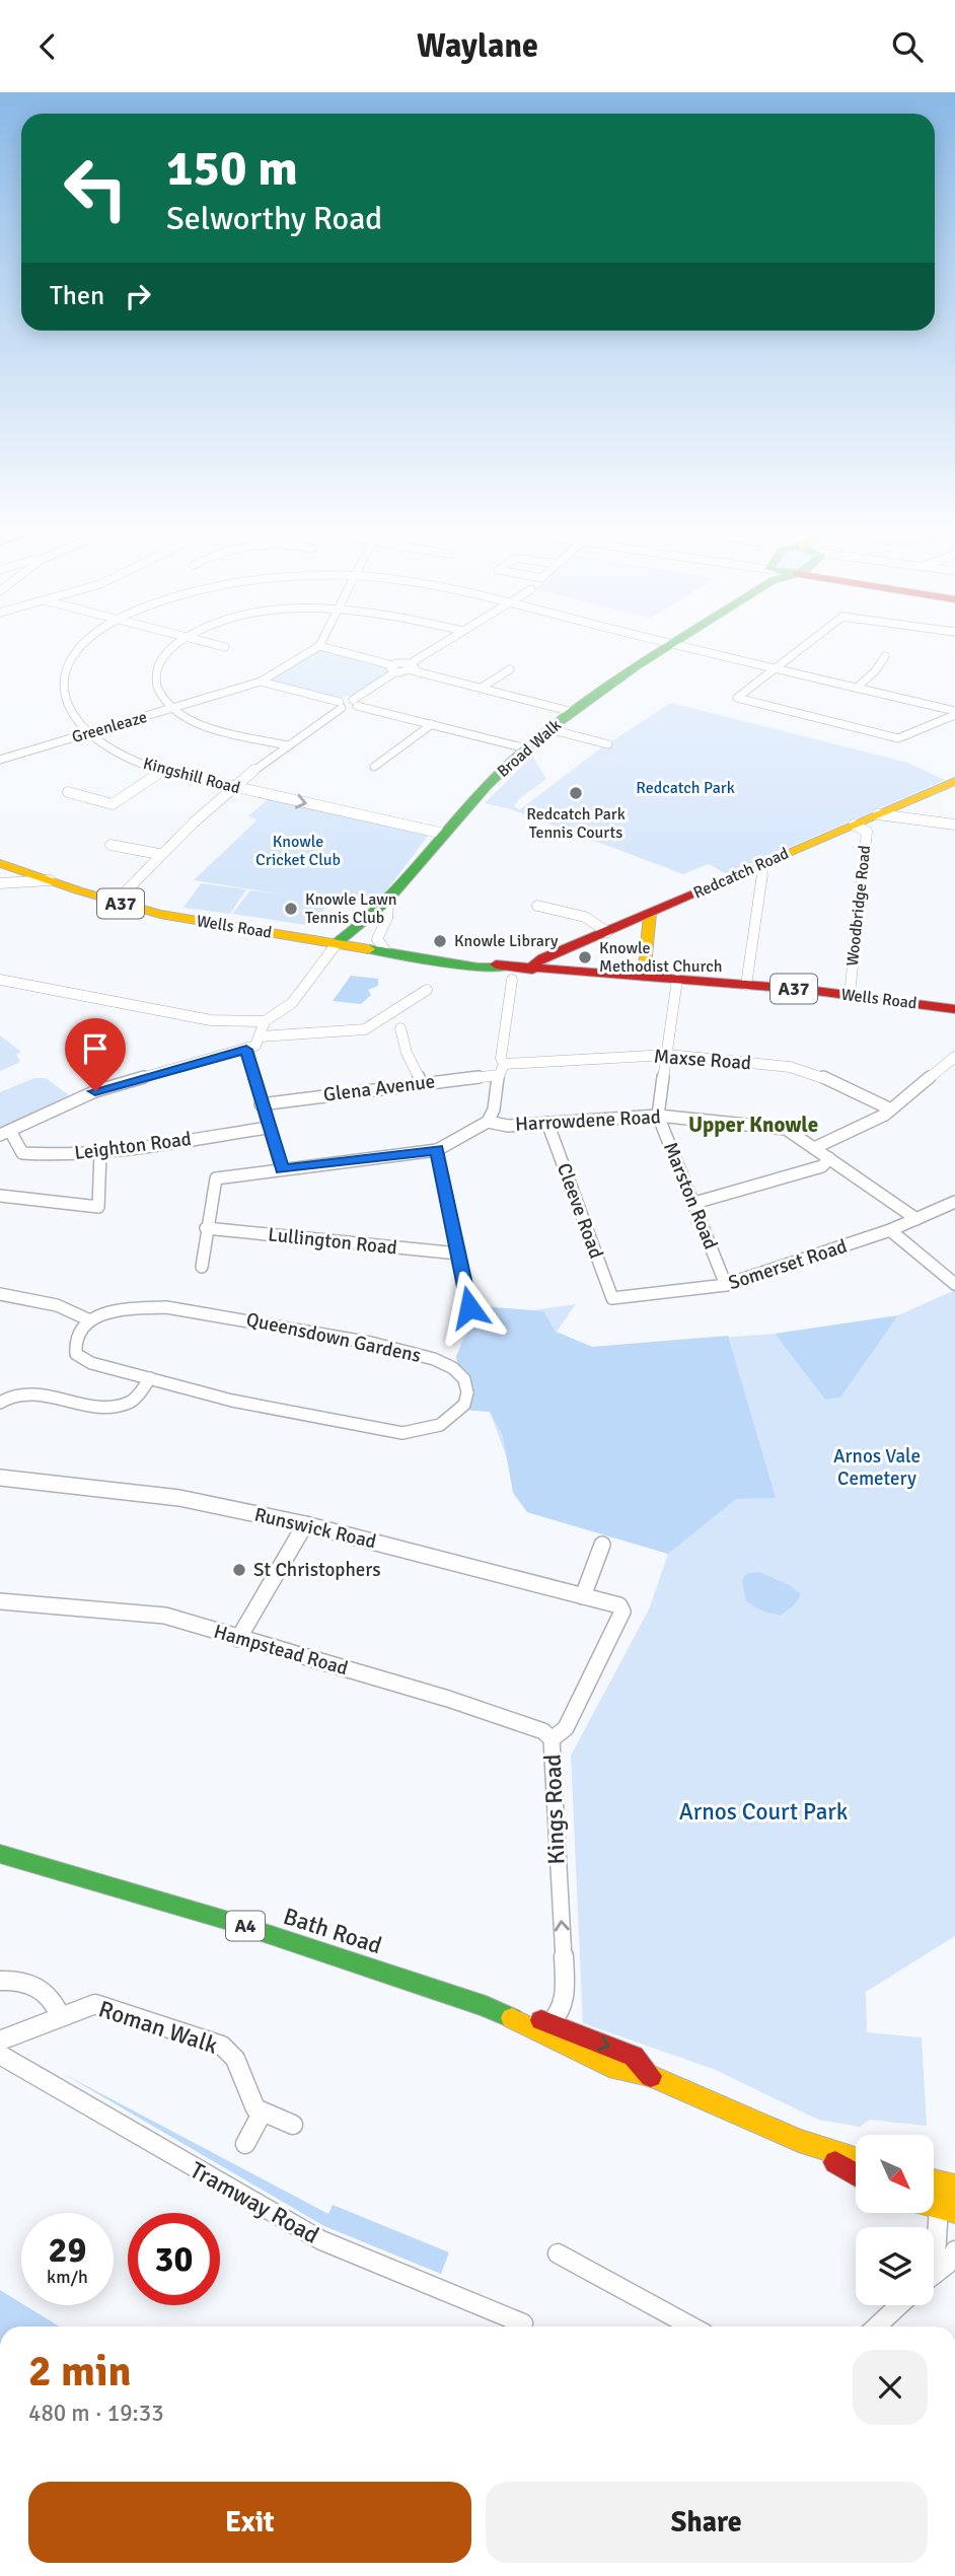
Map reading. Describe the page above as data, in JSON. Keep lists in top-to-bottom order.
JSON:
{
  "streets": {
    "main road": [
      "Broad Walk",
      "Redcatch Road",
      "A37",
      "Wells Road",
      "A4",
      "Bath Road"
    ],
    "street": [
      "Greenleaze",
      "Kingshill Road",
      "Woodbridge Road",
      "Maxse Road",
      "Glena Avenue",
      "Harrowdene Road",
      "Leighton Road",
      "Marston Road",
      "Cleeve Road",
      "Lullington Road",
      "Somerset Road",
      "Queensdown Gardens",
      "Runswick Road",
      "Hampstead Road",
      "Kings Road",
      "Roman Walk",
      "Tramway Road"
    ]
  },
  "crossings": [
    ["Greenleaze", "Kingshill Road"],
    ["Broad Walk", "Kingshill Road"],
    ["Broad Walk", "Wells Road"],
    ["Redcatch Road", "Woodbridge Road"],
    ["Redcatch Road", "Wells Road"],
    ["Woodbridge Road", "Wells Road"],
    ["Maxse Road", "Glena Avenue"],
    ["Harrowdene Road", "Marston Road"],
    ["Harrowdene Road", "Cleeve Road"],
    ["Harrowdene Road", "Somerset Road"],
    ["Marston Road", "Somerset Road"],
    ["Cleeve Road", "Somerset Road"],
    ["Runswick Road", "Kings Road"],
    ["Hampstead Road", "Kings Road"],
    ["Kings Road", "Bath Road"]
  ],
  "one_way": ["Kings Road"],
  "districts": ["Upper Knowle"],
  "parks": [
    "Redcatch Park",
    "Knowle Cricket Club",
    "Arnos Vale Cemetery",
    "Arnos Court Park"
  ],
  "places": [
    "Redcatch Park Tennis Courts",
    "Knowle Lawn Tennis Club",
    "Knowle Library",
    "Knowle Methodist Church",
    "St Christophers"
  ],
  "north": "bottom right",
  "page": {
    "header": "Waylane",
    "turn": ["150 m", "Selworthy Road"],
    "then": "Then",
    "speed": "29 km/h",
    "limit": "30",
    "heading": ["2 min", "480 m · 19:33"],
    "buttons": ["Exit", "Share"]
  }
}
